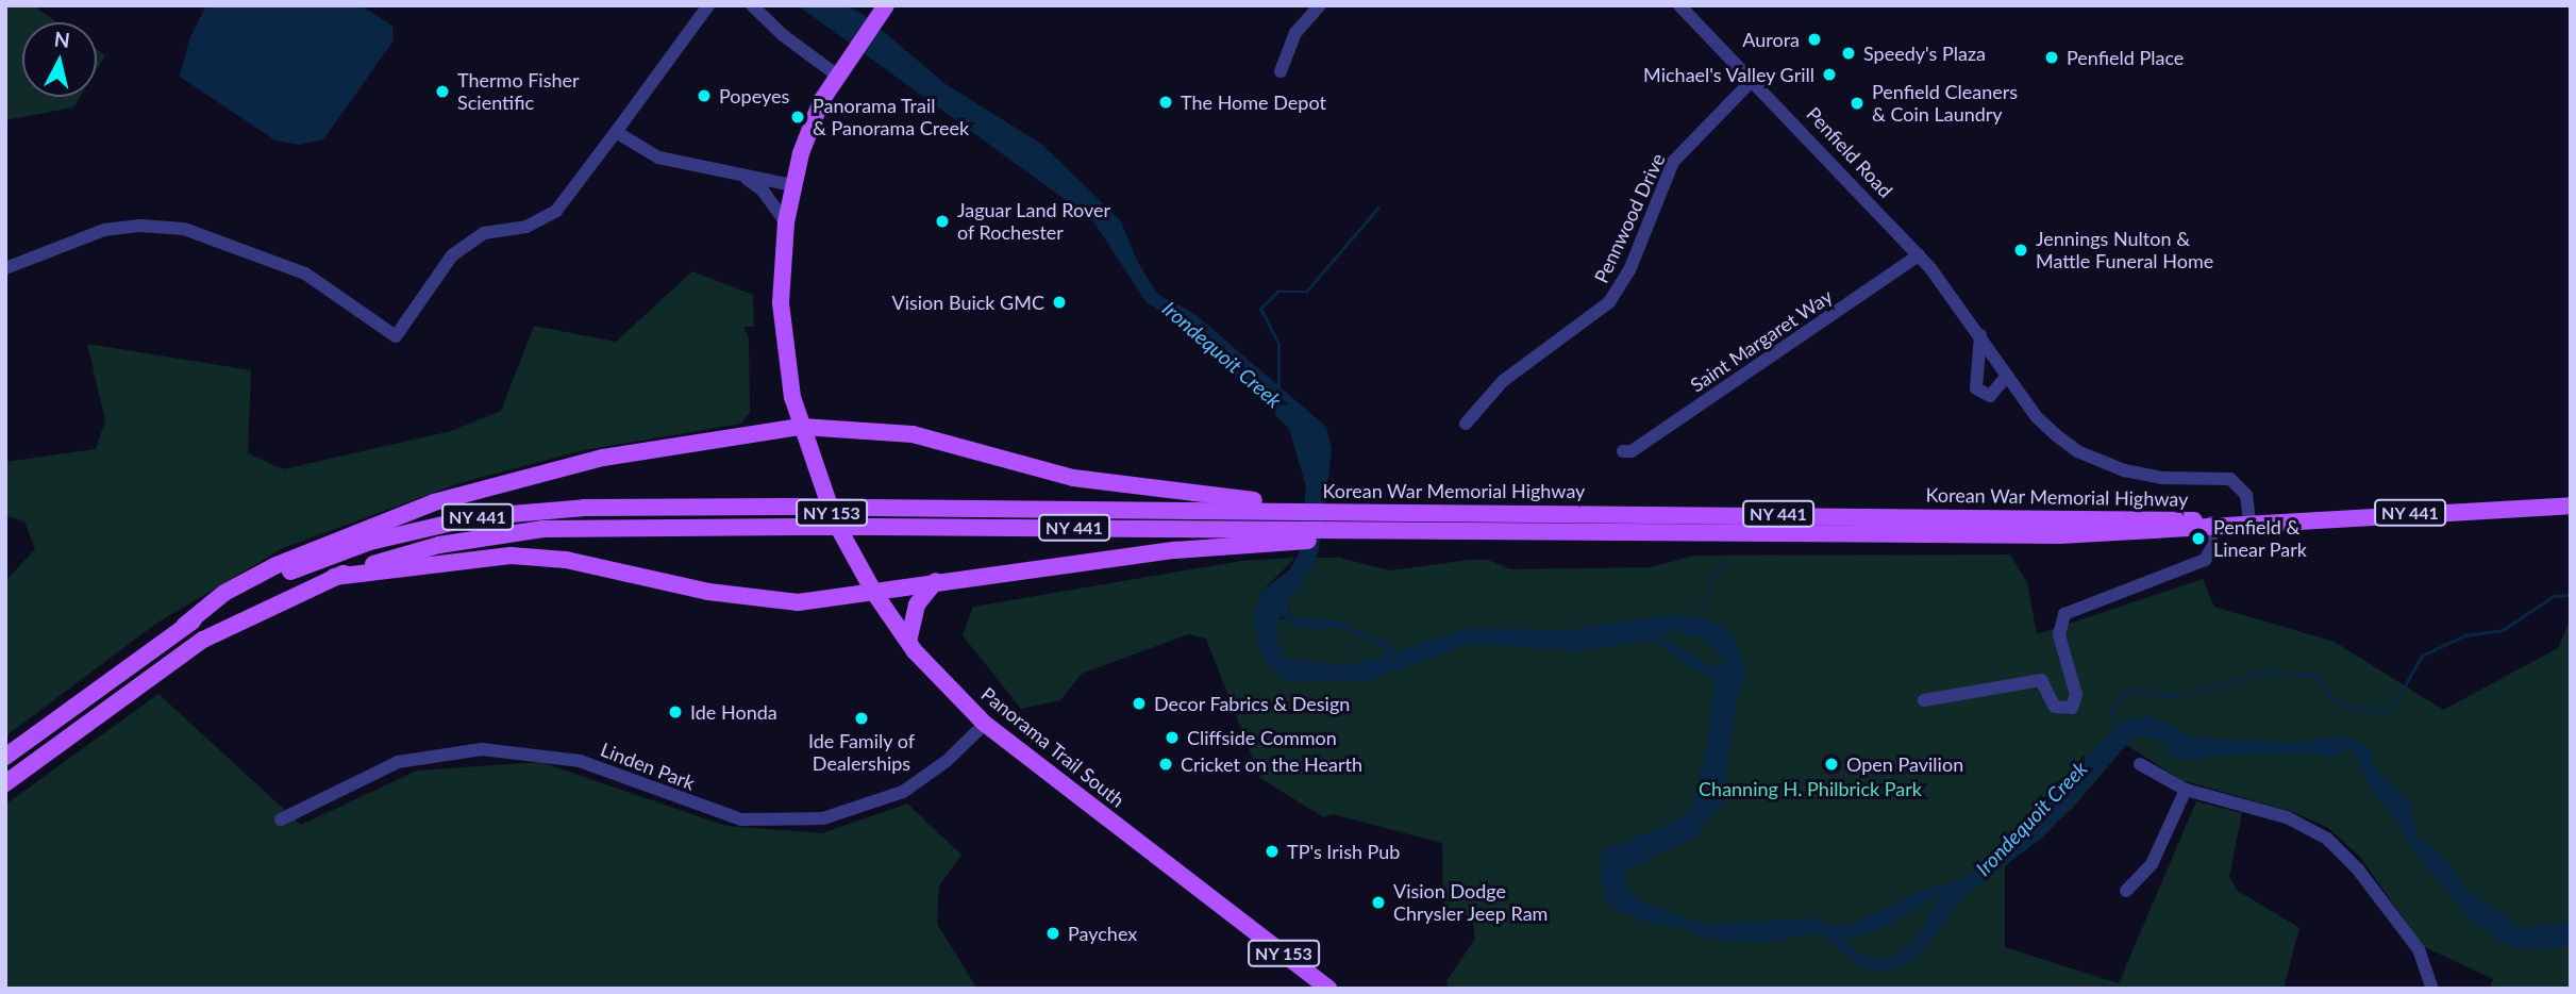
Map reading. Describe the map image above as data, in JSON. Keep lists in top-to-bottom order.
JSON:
{
  "streets": {
    "main road": [
      "Korean War Memorial Highway",
      "NY 153",
      "NY 441",
      "Panorama Trail South"
    ],
    "street": [
      "Penfield Road",
      "Pennwood Drive",
      "Saint Margaret Way",
      "Linden Park"
    ]
  },
  "crossings": [
    ["Penfield Road", "Pennwood Drive"],
    ["Penfield Road", "Saint Margaret Way"],
    ["Penfield Road", "NY 441"],
    ["Korean War Memorial Highway", "NY 441"],
    ["Panorama Trail South", "Linden Park"]
  ],
  "water": ["Irondequoit Creek"],
  "parks": ["Channing H. Philbrick Park"],
  "places": [
    "Aurora",
    "Speedy's Plaza",
    "Penfield Place",
    "Michael's Valley Grill",
    "Thermo Fisher Scientific",
    "Popeyes",
    "The Home Depot",
    "Penfield Cleaners & Coin Laundry",
    "Panorama Trail & Panorama Creek",
    "Jaguar Land Rover of Rochester",
    "Jennings Nulton & Mattle Funeral Home",
    "Vision Buick GMC",
    "Penfield & Linear Park",
    "Decor Fabrics & Design",
    "Ide Honda",
    "Ide Family of Dealerships",
    "Cliffside Common",
    "Cricket on the Hearth",
    "Open Pavilion",
    "TP's Irish Pub",
    "Vision Dodge Chrysler Jeep Ram",
    "Paychex"
  ],
  "north": "top"
}
